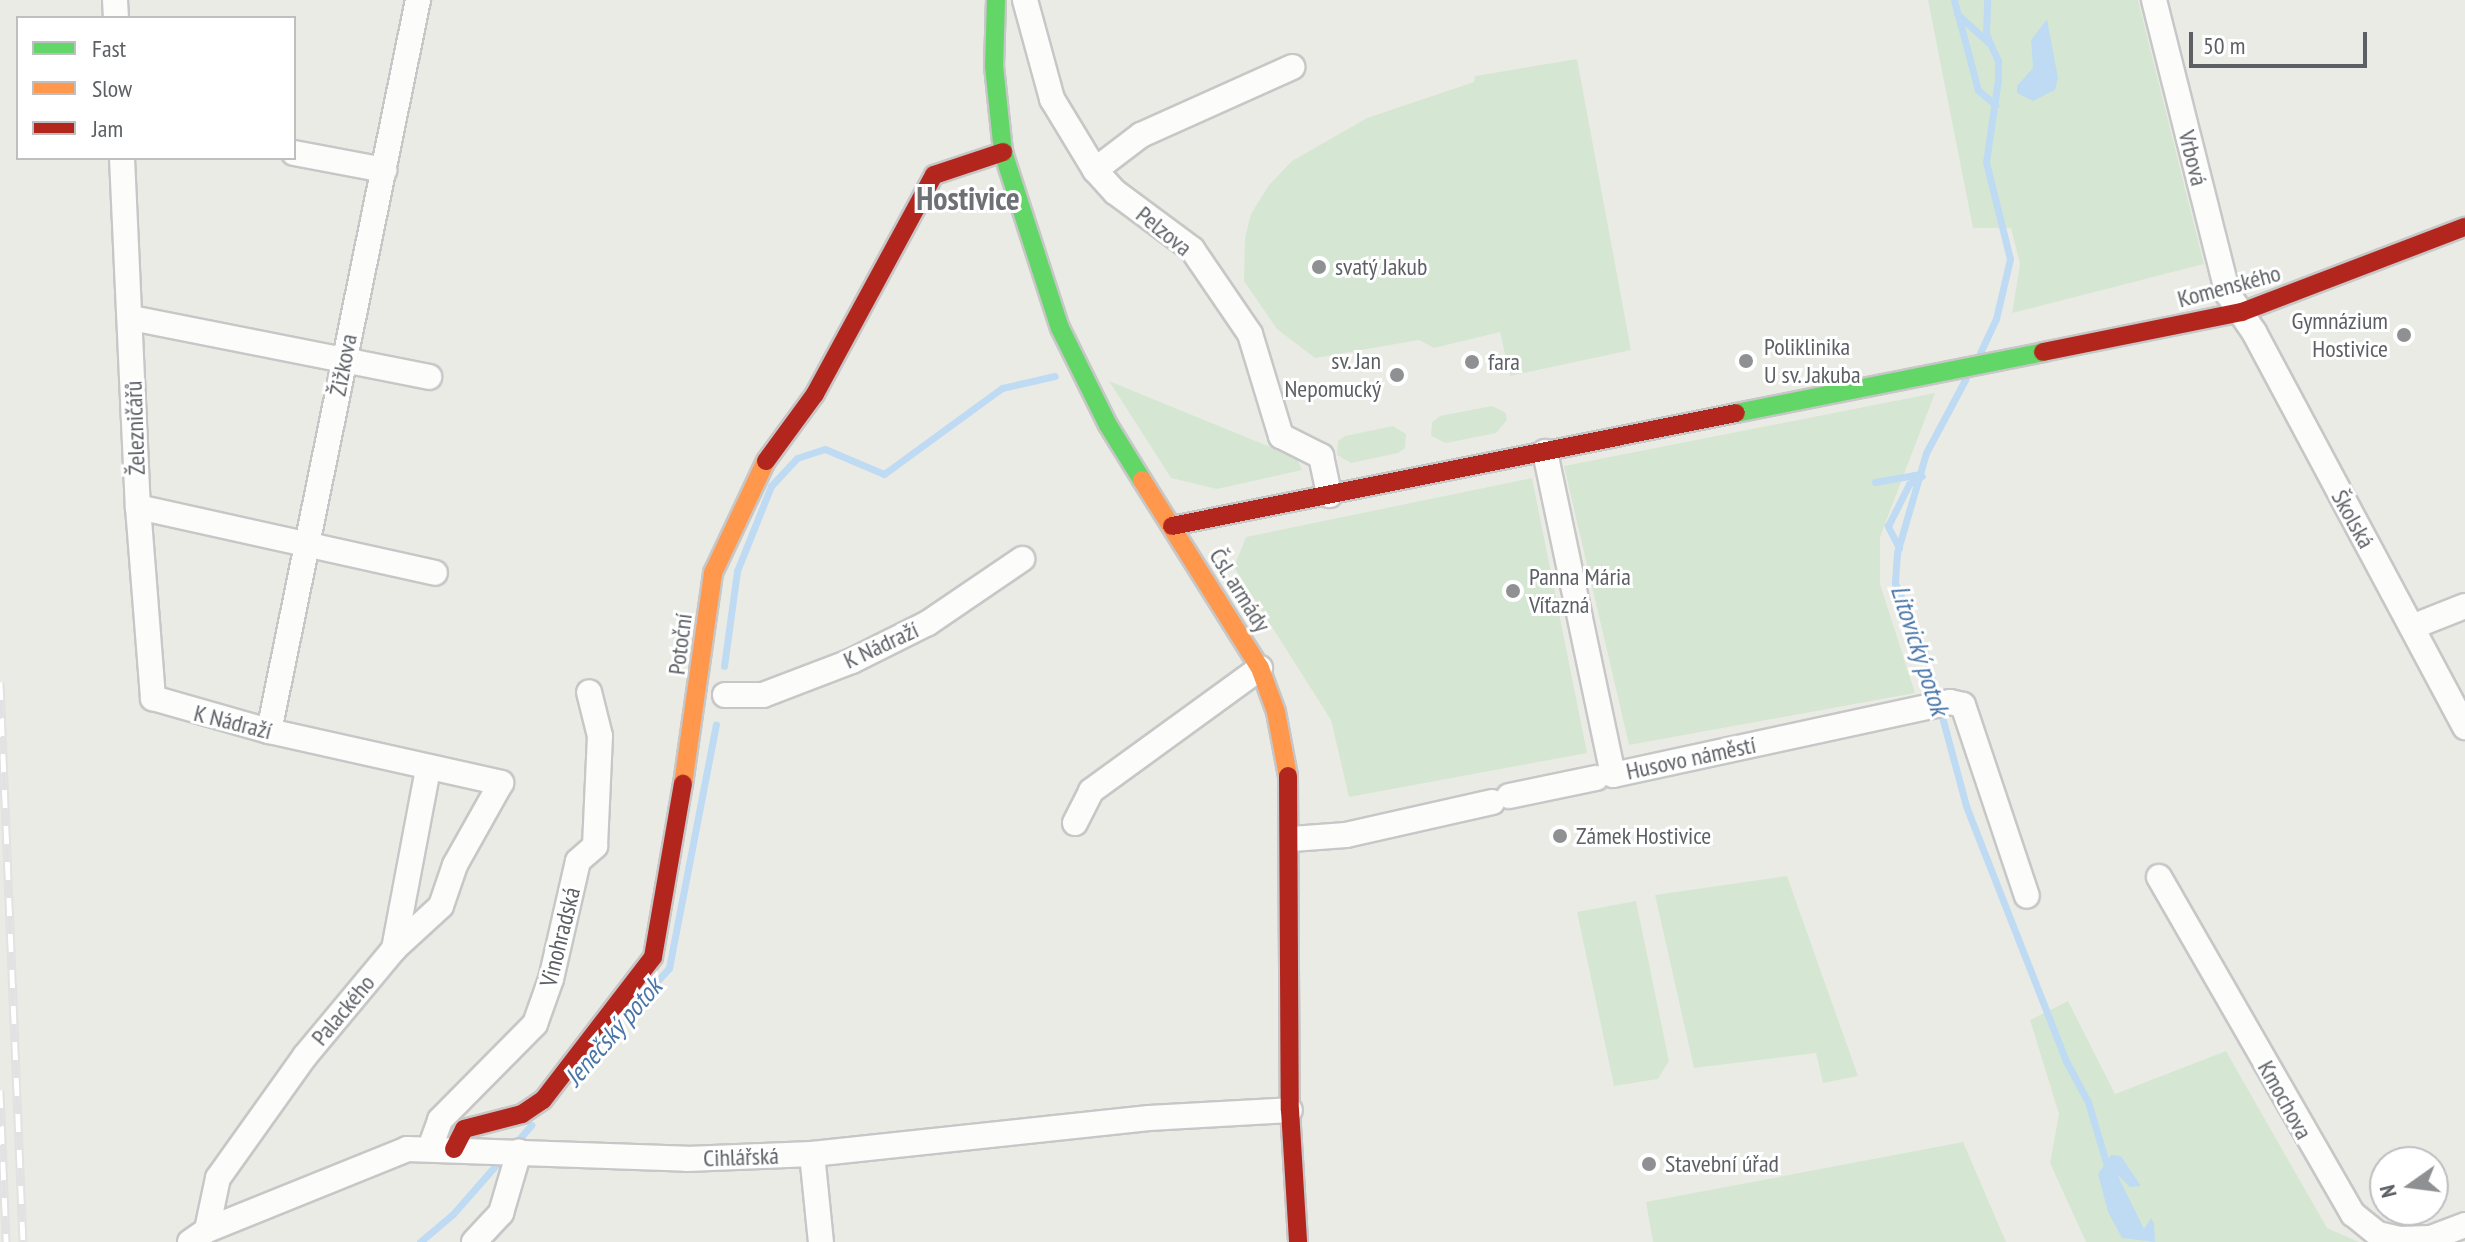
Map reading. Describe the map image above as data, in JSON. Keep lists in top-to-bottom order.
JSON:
{
  "streets": {
    "street": [
      "Vrbová",
      "Pelzova",
      "Komenského",
      "Žižkova",
      "Železničářů",
      "Školská",
      "Čsl. armády",
      "Potoční",
      "K Nádraží",
      "Husovo náměstí",
      "Vinohradská",
      "Palackého",
      "Kmochova",
      "Cihlářská"
    ]
  },
  "crossings": [
    ["Vrbová", "Komenského"],
    ["Vrbová", "Školská"],
    ["Komenského", "Školská"],
    ["Komenského", "Husovo náměstí"],
    ["Žižkova", "K Nádraží"],
    ["Železničářů", "K Nádraží"],
    ["Čsl. armády", "Potoční"],
    ["Čsl. armády", "Husovo náměstí"],
    ["Čsl. armády", "Cihlářská"],
    ["Potoční", "Vinohradská"],
    ["Potoční", "Cihlářská"],
    ["K Nádraží", "Palackého"],
    ["Vinohradská", "Cihlářská"],
    ["Palackého", "Cihlářská"]
  ],
  "districts": ["Hostivice"],
  "water": ["Litovický potok", "Jenečský potok"],
  "places": [
    "svatý Jakub",
    "Gymnázium Hostivice",
    "Poliklinika U sv. Jakuba",
    "fara",
    "sv. Jan Nepomucký",
    "Panna Mária Víťazná",
    "Zámek Hostivice",
    "Stavební úřad"
  ],
  "legend": ["Fast", "Slow", "Jam"],
  "scale_bar": "50 m",
  "north": "left"
}
